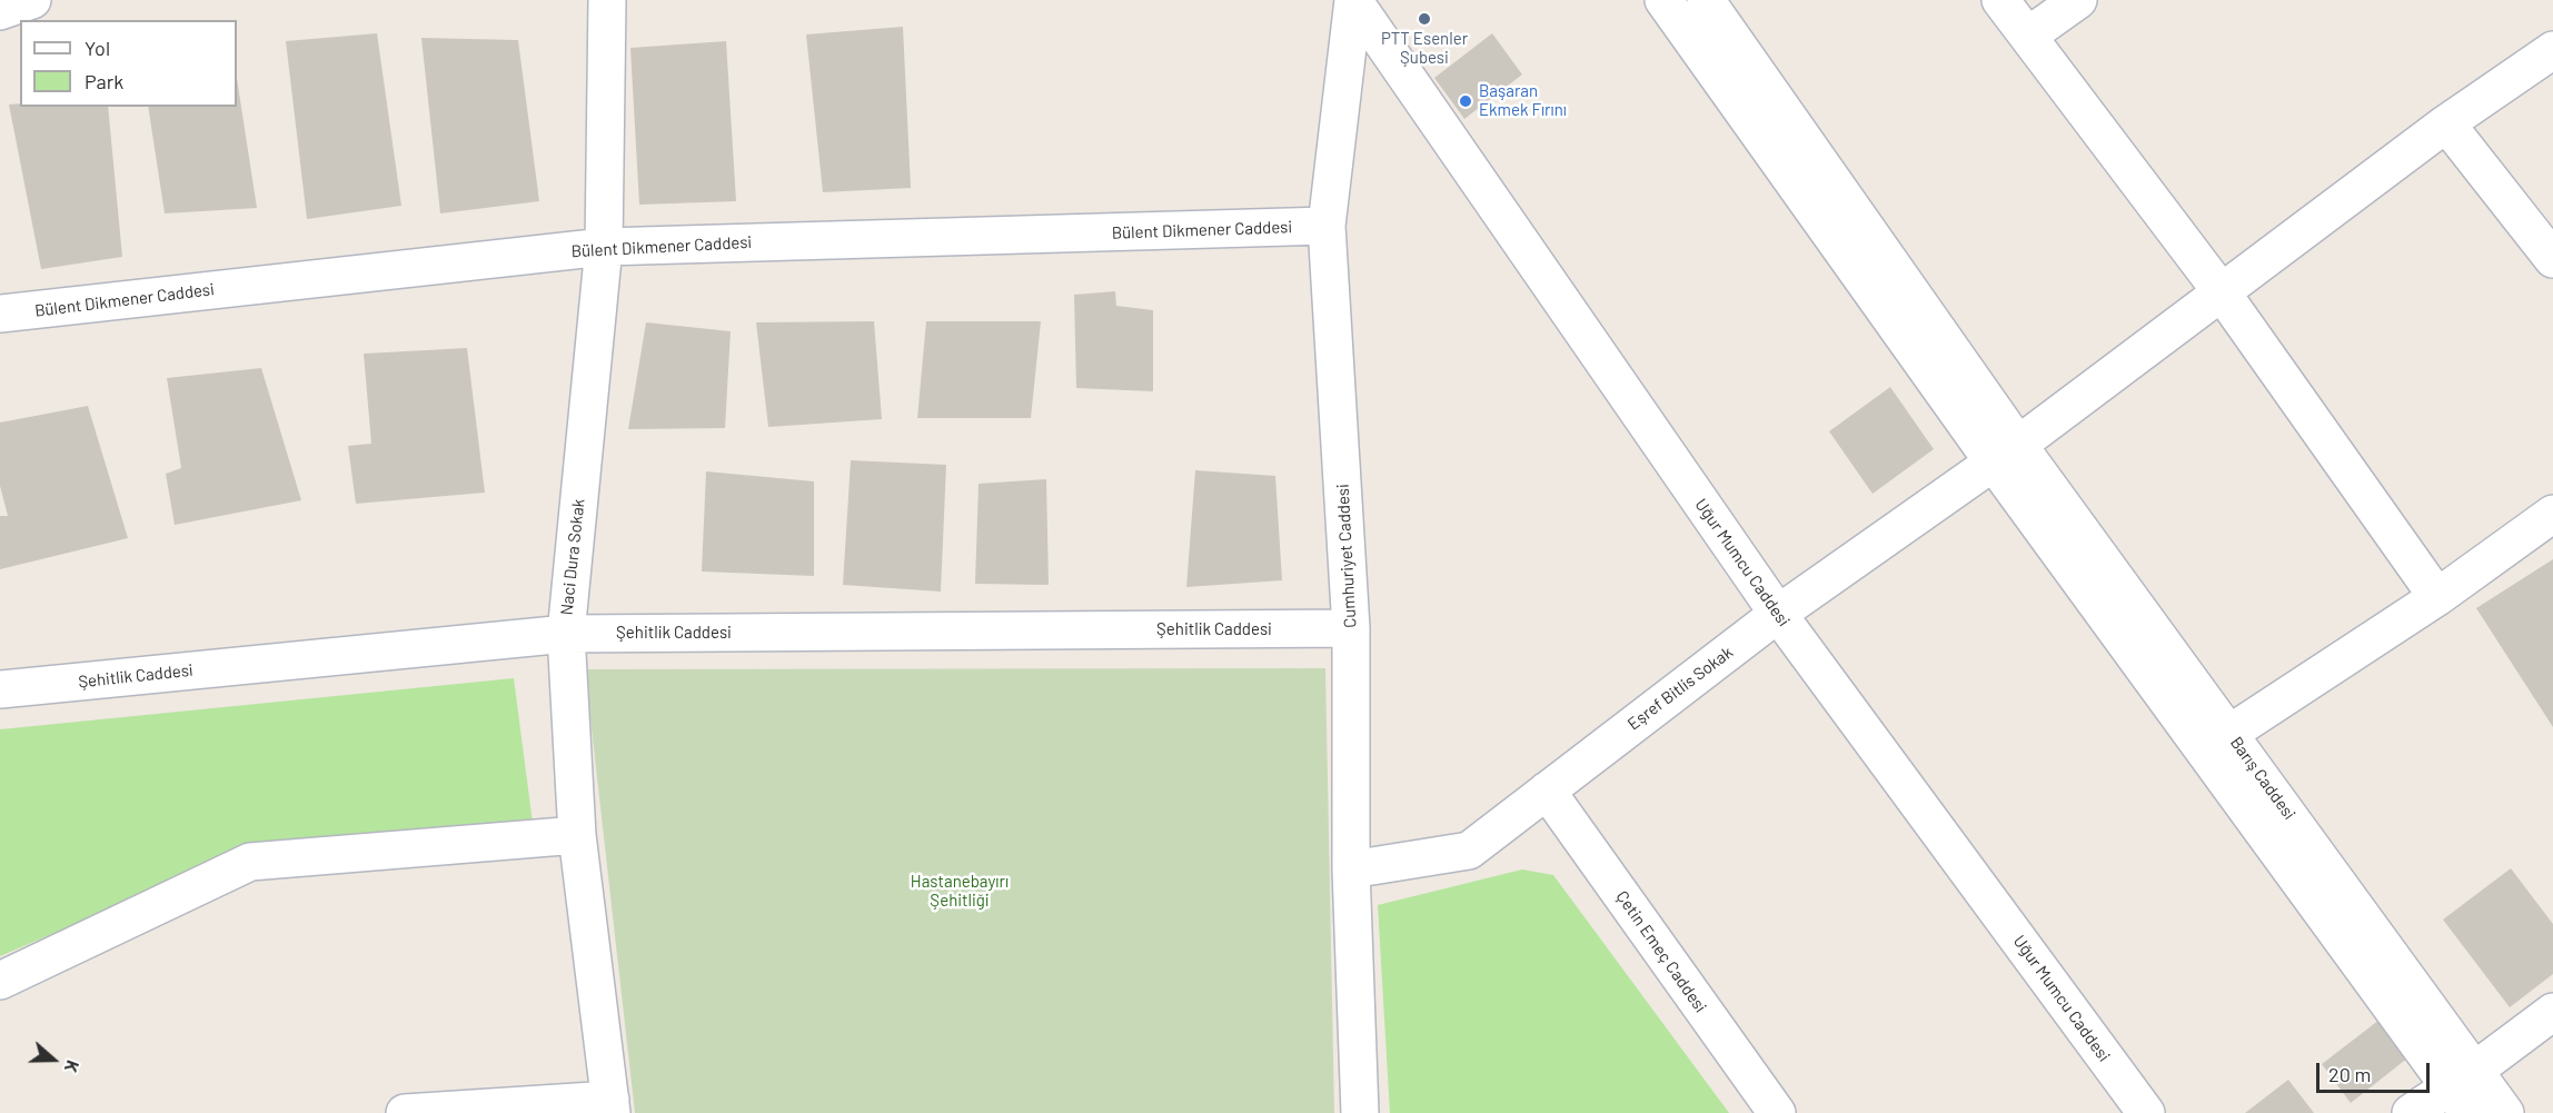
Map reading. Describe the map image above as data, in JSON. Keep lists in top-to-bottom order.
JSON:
{
  "streets": {
    "street": [
      "Bülent Dikmener Caddesi",
      "Cumhuriyet Caddesi",
      "Naci Dura Sokak",
      "Uğur Mumcu Caddesi",
      "Şehitlik Caddesi",
      "Eşref Bitlis Sokak",
      "Barış Caddesi",
      "Çetin Emeç Caddesi"
    ]
  },
  "crossings": [
    ["Bülent Dikmener Caddesi", "Cumhuriyet Caddesi"],
    ["Bülent Dikmener Caddesi", "Naci Dura Sokak"],
    ["Cumhuriyet Caddesi", "Uğur Mumcu Caddesi"],
    ["Cumhuriyet Caddesi", "Şehitlik Caddesi"],
    ["Cumhuriyet Caddesi", "Eşref Bitlis Sokak"],
    ["Naci Dura Sokak", "Şehitlik Caddesi"],
    ["Uğur Mumcu Caddesi", "Eşref Bitlis Sokak"],
    ["Eşref Bitlis Sokak", "Barış Caddesi"],
    ["Eşref Bitlis Sokak", "Çetin Emeç Caddesi"]
  ],
  "parks": ["Hastanebayırı Şehitliği"],
  "places": ["PTT Esenler Şubesi", "Başaran Ekmek Fırını"],
  "legend": ["Yol", "Park"],
  "scale_bar": "20 m",
  "north": "right"
}
